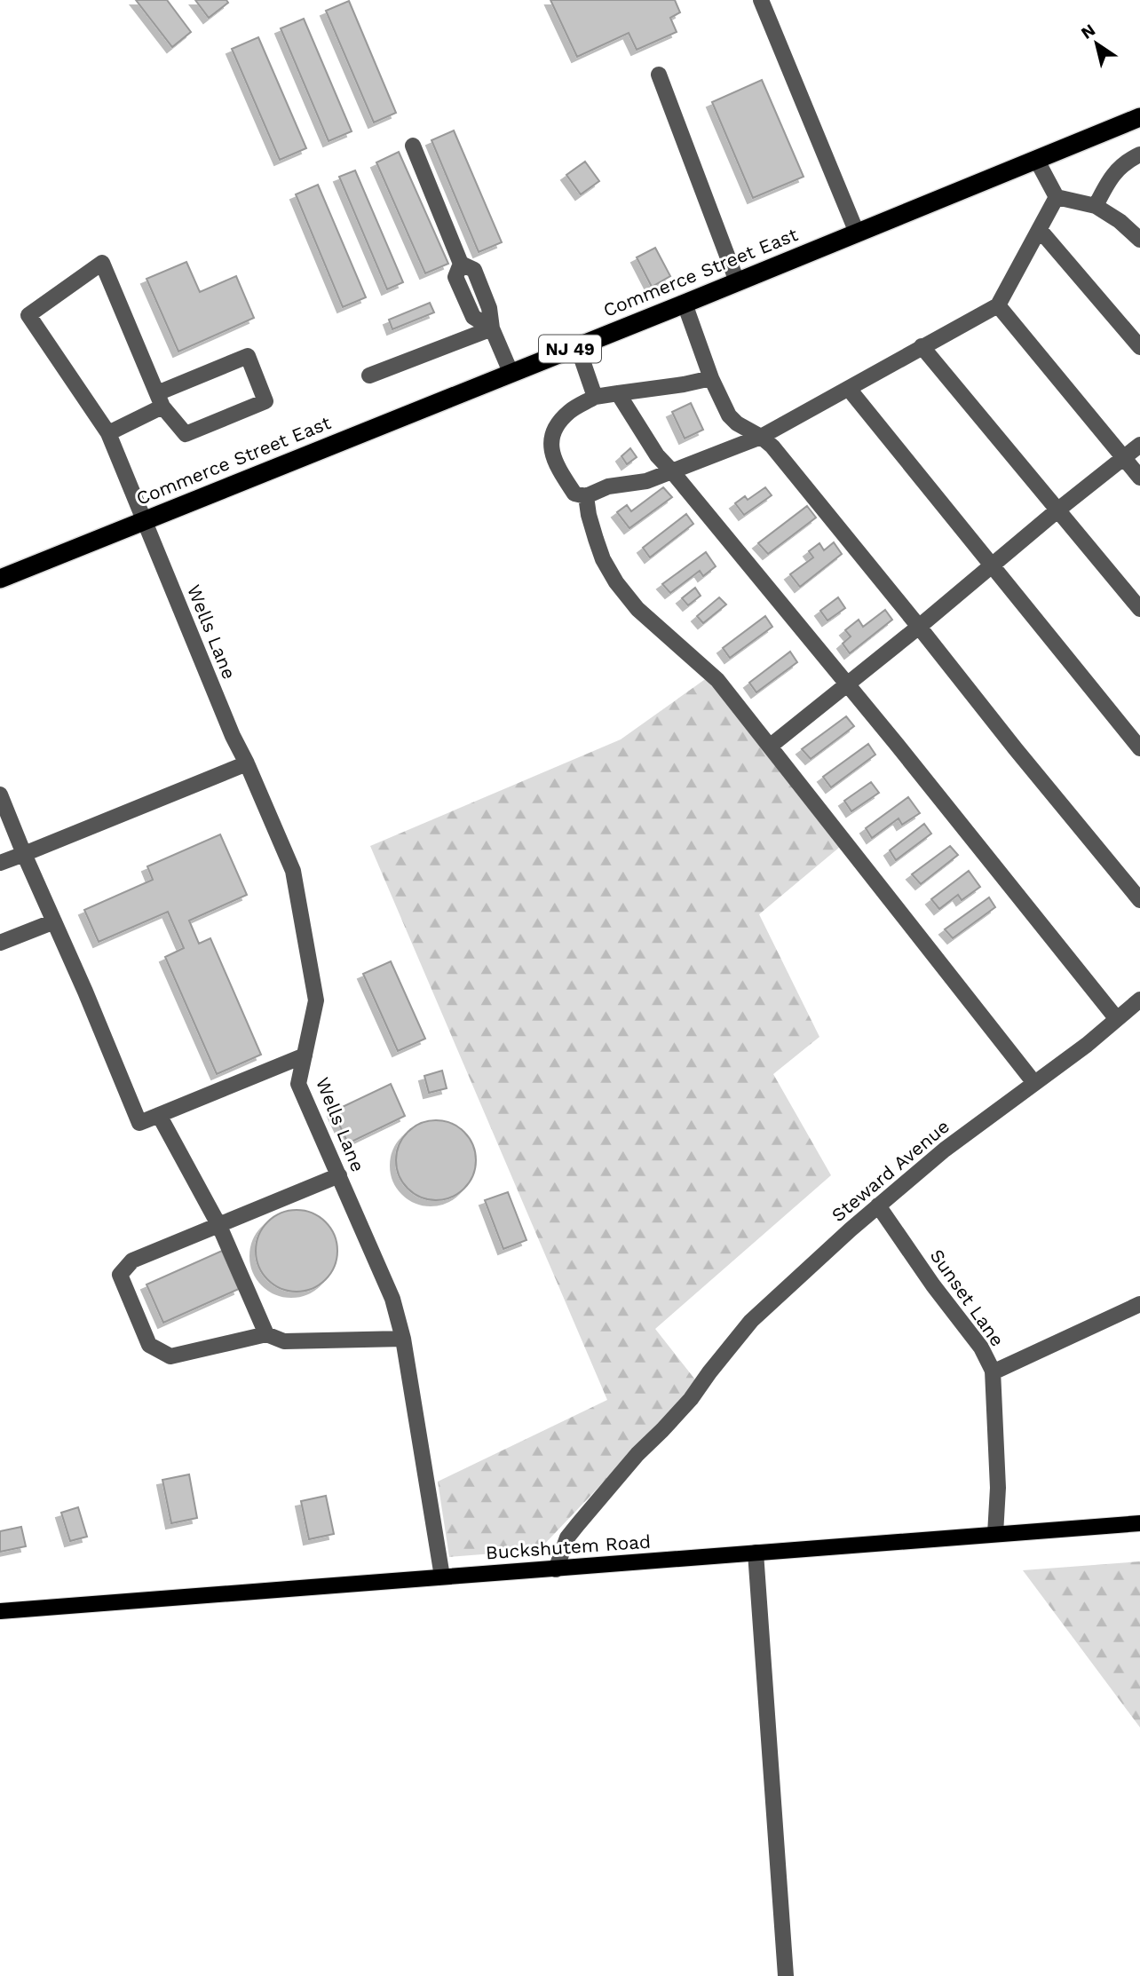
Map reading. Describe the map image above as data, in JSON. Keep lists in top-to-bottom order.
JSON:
{
  "streets": {
    "highway": ["Commerce Street East", "NJ 49"],
    "main road": ["Buckshutem Road"],
    "street": ["Wells Lane", "Steward Avenue", "Sunset Lane"]
  },
  "crossings": [
    ["Commerce Street East", "Wells Lane"],
    ["Wells Lane", "Buckshutem Road"],
    ["Steward Avenue", "Sunset Lane"],
    ["Steward Avenue", "Buckshutem Road"],
    ["Sunset Lane", "Buckshutem Road"]
  ],
  "north": "top left"
}
